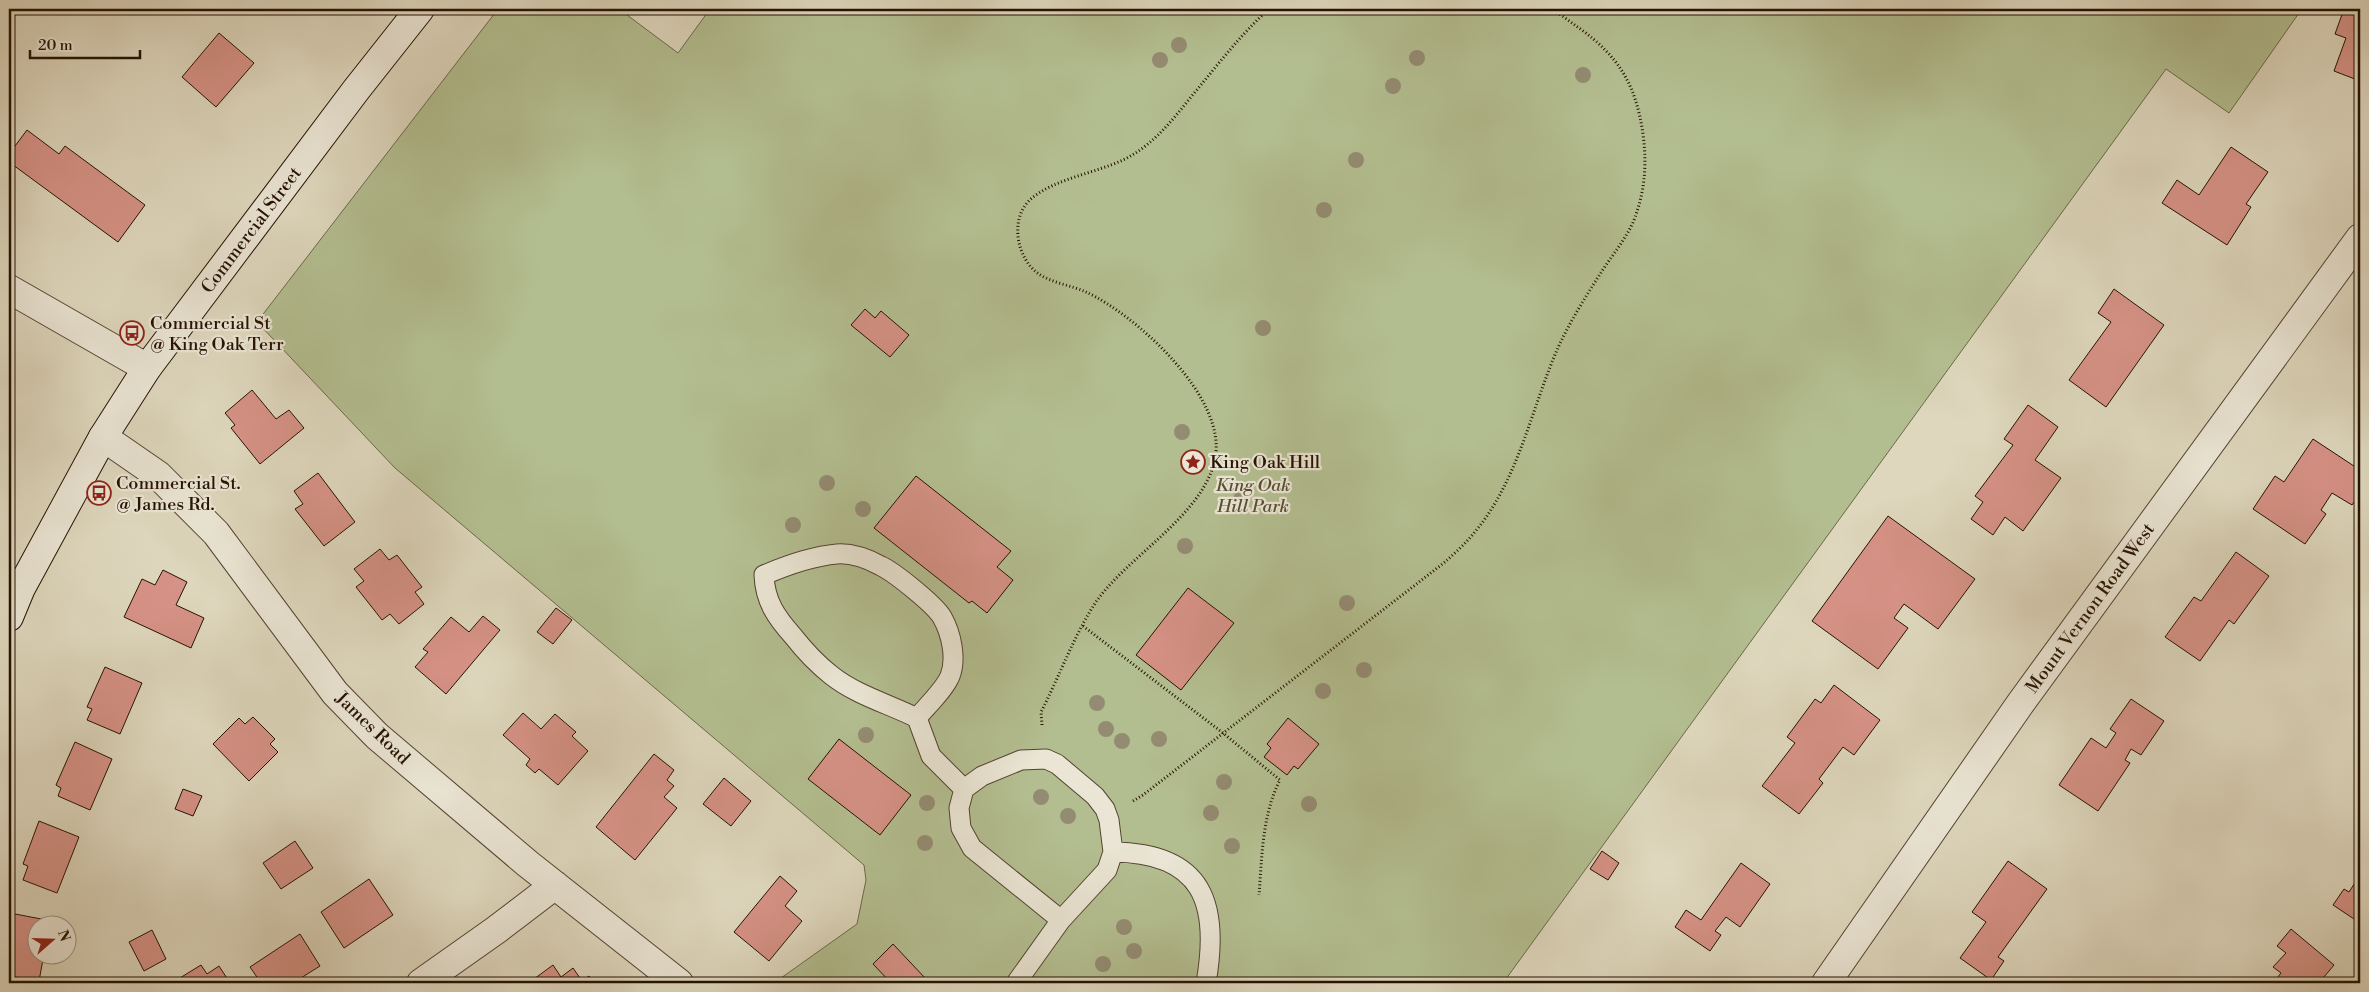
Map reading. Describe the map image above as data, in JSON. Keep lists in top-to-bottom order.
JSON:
{
  "streets": {
    "street": ["Commercial Street", "Mount Vernon Road West", "James Road"]
  },
  "crossings": [
    ["Commercial Street", "James Road"]
  ],
  "parks": ["King Oak Hill Park"],
  "places": {
    "bus stop": ["Commercial St @ King Oak Terr", "Commercial St. @ James Rd."],
    "place": ["King Oak Hill"]
  },
  "scale_bar": "20 m",
  "north": "right"
}
